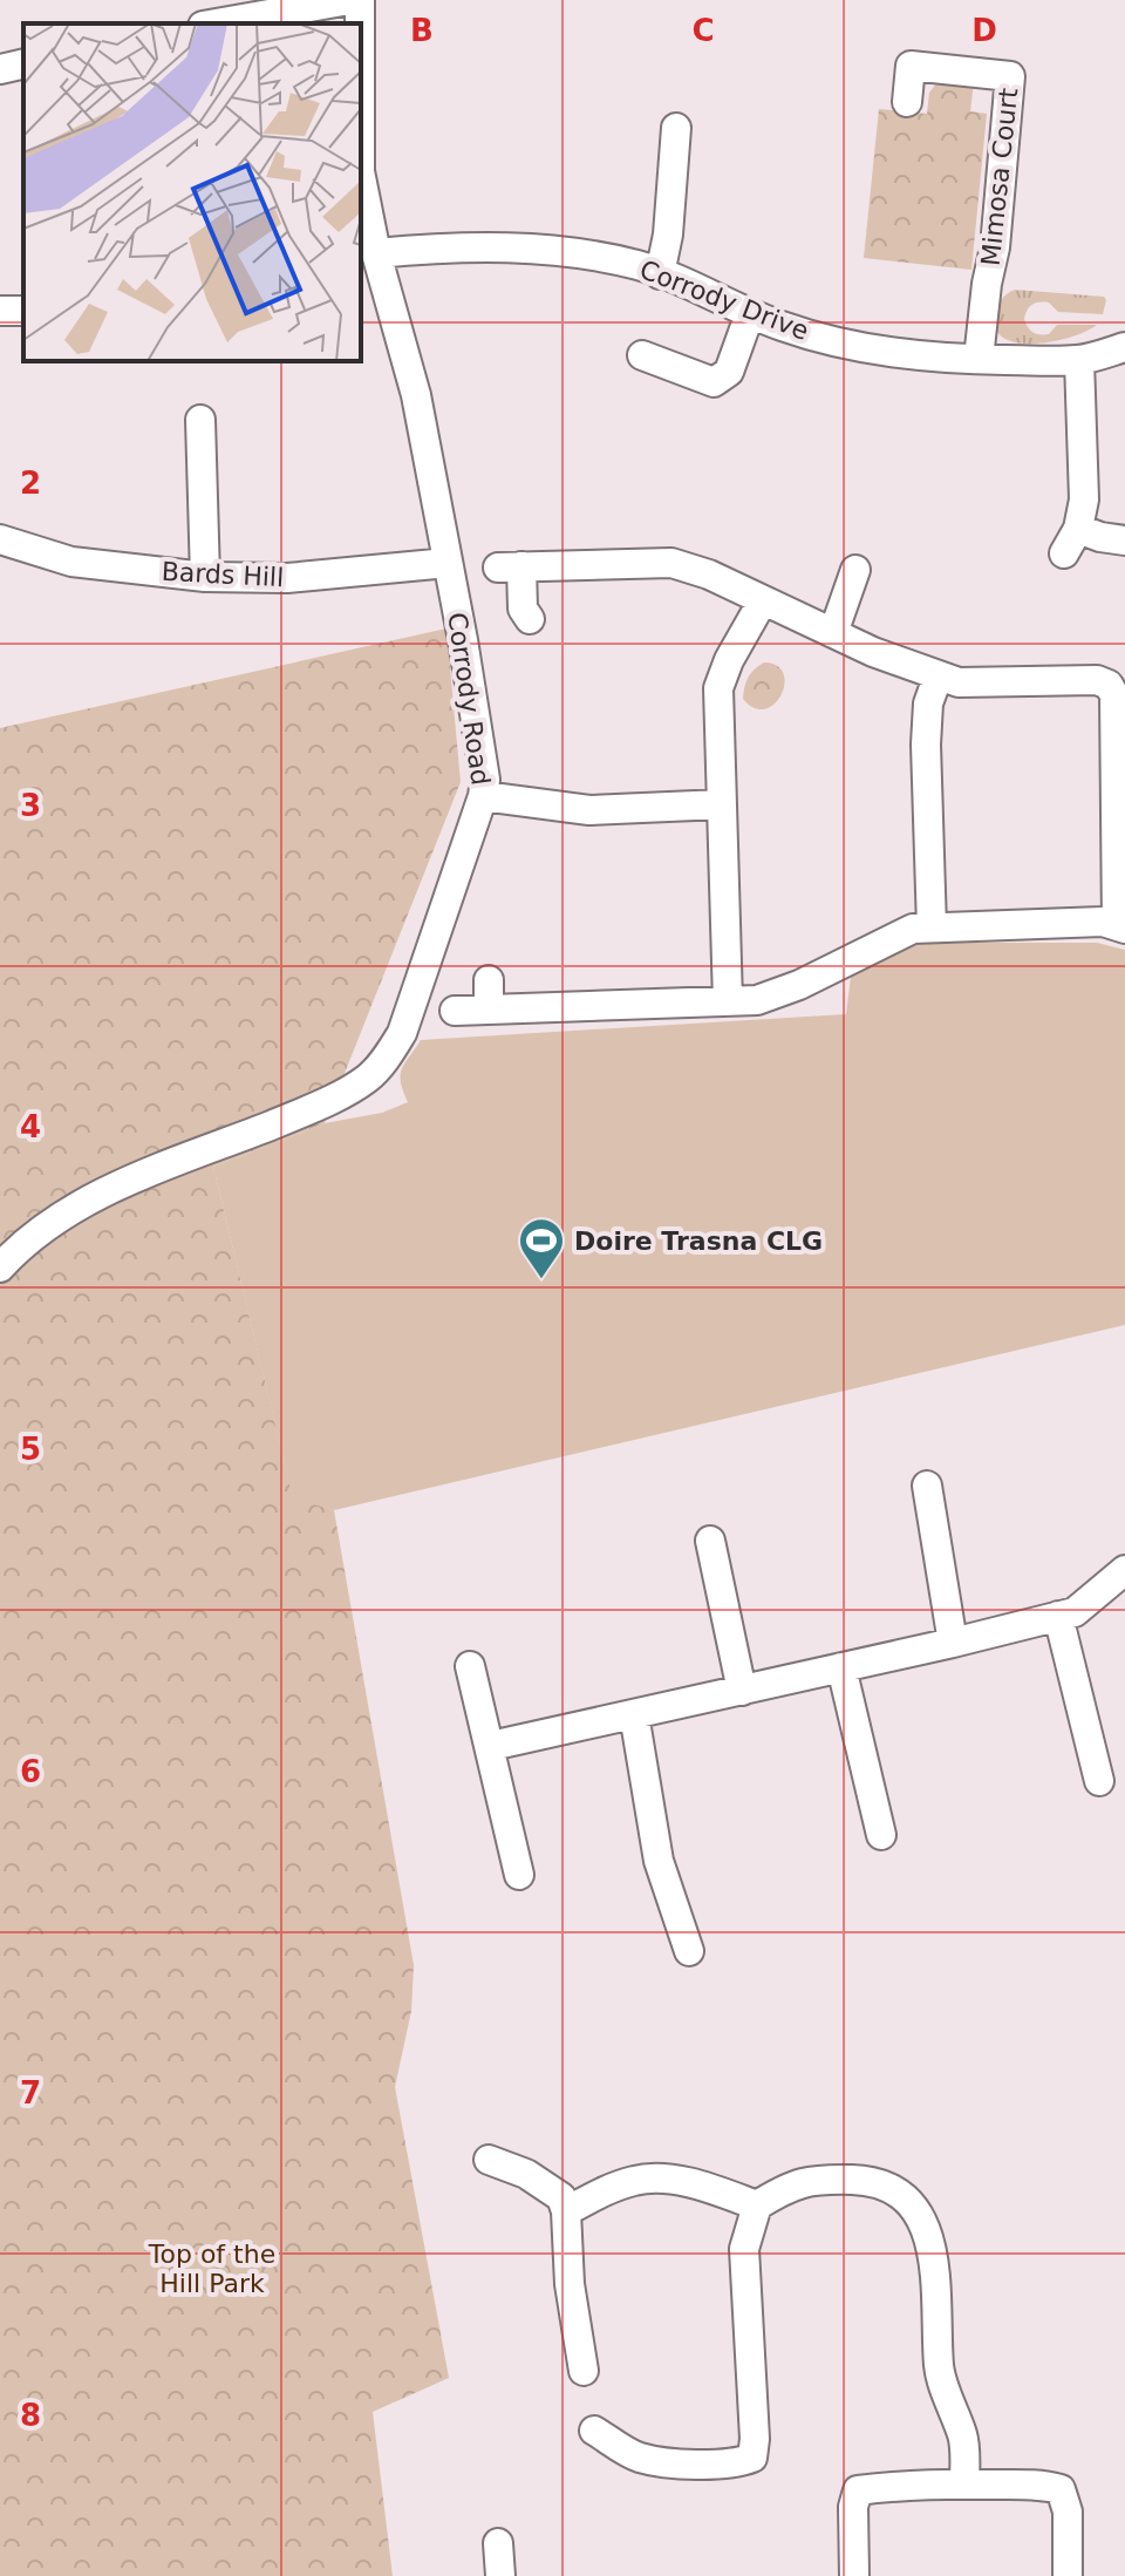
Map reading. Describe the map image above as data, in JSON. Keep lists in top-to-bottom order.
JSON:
{
  "streets": {
    "street": [
      "Mimosa Court",
      "Corrody Drive",
      "Bards Hill",
      "Corrody Road"
    ]
  },
  "crossings": [
    ["Mimosa Court", "Corrody Drive"],
    ["Corrody Drive", "Corrody Road"],
    ["Bards Hill", "Corrody Road"]
  ],
  "parks": ["Top of the Hill Park"],
  "places": {
    "sports": ["Doire Trasna CLG"]
  },
  "grid": {
    "columns": ["B", "C", "D"],
    "rows": [
      "2",
      "3",
      "4",
      "5",
      "6",
      "7",
      "8"
    ]
  }
}
